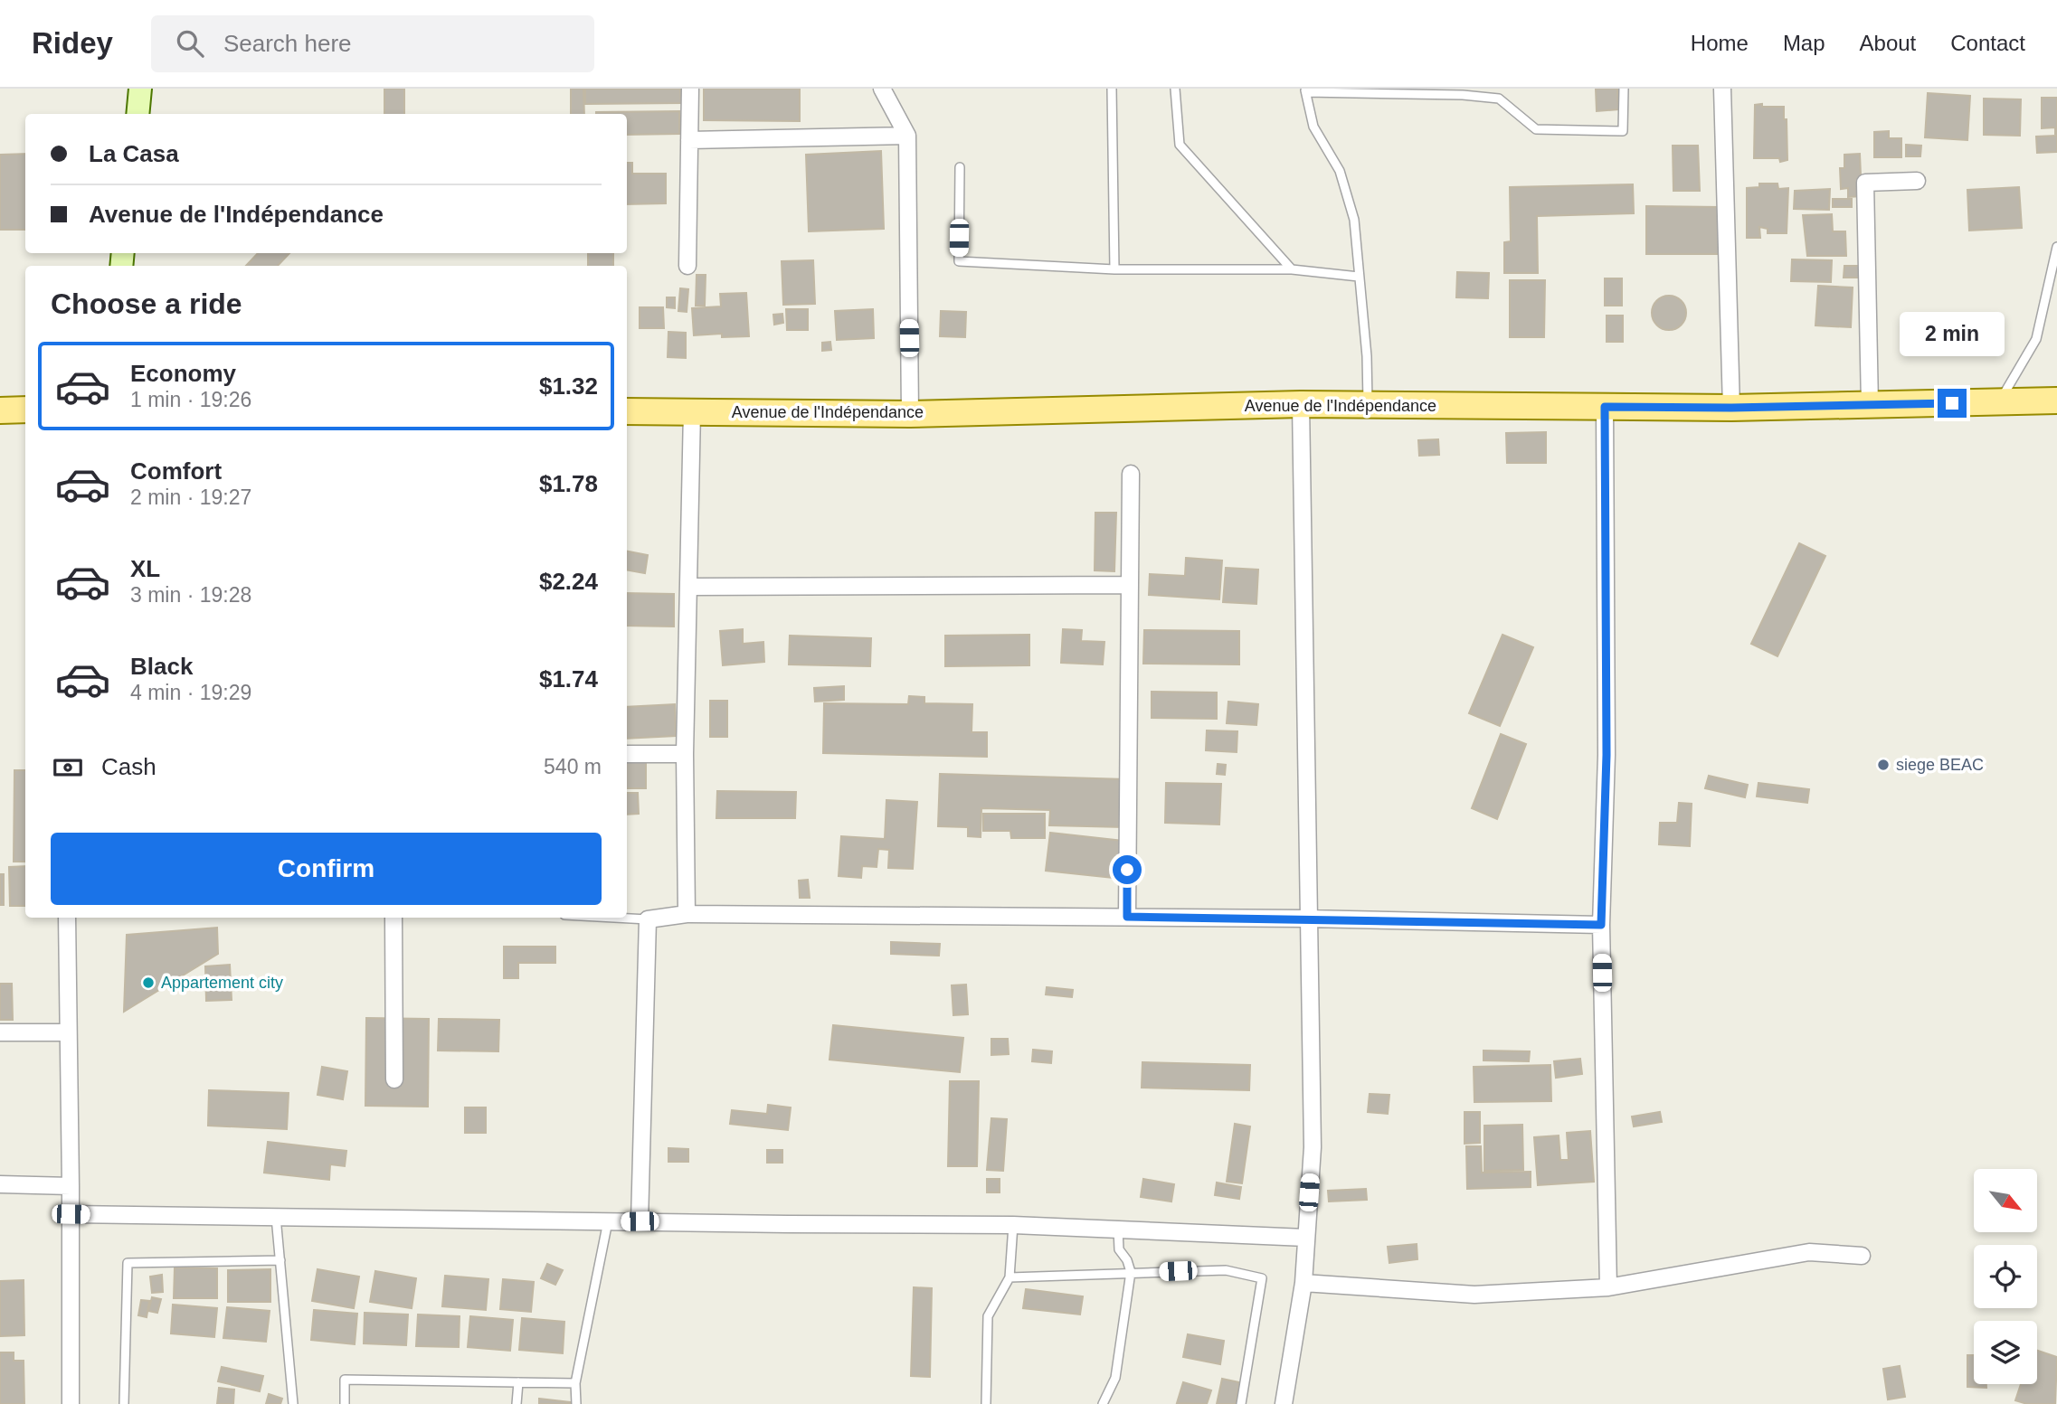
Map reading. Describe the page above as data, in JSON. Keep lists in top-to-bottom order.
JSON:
{
  "streets": {
    "main road": ["Avenue de l'Indépendance"]
  },
  "places": ["siege BEAC", "Appartement city"],
  "north": "bottom right",
  "page": {
    "header": "Ridey",
    "search": "Search here",
    "nav": [
      "Home",
      "Map",
      "About",
      "Contact"
    ],
    "banner": ["La Casa", "Avenue de l'Indépendance"],
    "heading": "Choose a ride",
    "bubble": "2 min",
    "list": [
      {
        "name": "Economy",
        "note": "1 min · 19:26",
        "value": "$1.32"
      },
      {
        "name": "Comfort",
        "note": "2 min · 19:27",
        "value": "$1.78"
      },
      {
        "name": "XL",
        "note": "3 min · 19:28",
        "value": "$2.24"
      },
      {
        "name": "Black",
        "note": "4 min · 19:29",
        "value": "$1.74"
      }
    ],
    "pay": ["Cash", "540 m"],
    "buttons": "Confirm"
  }
}
